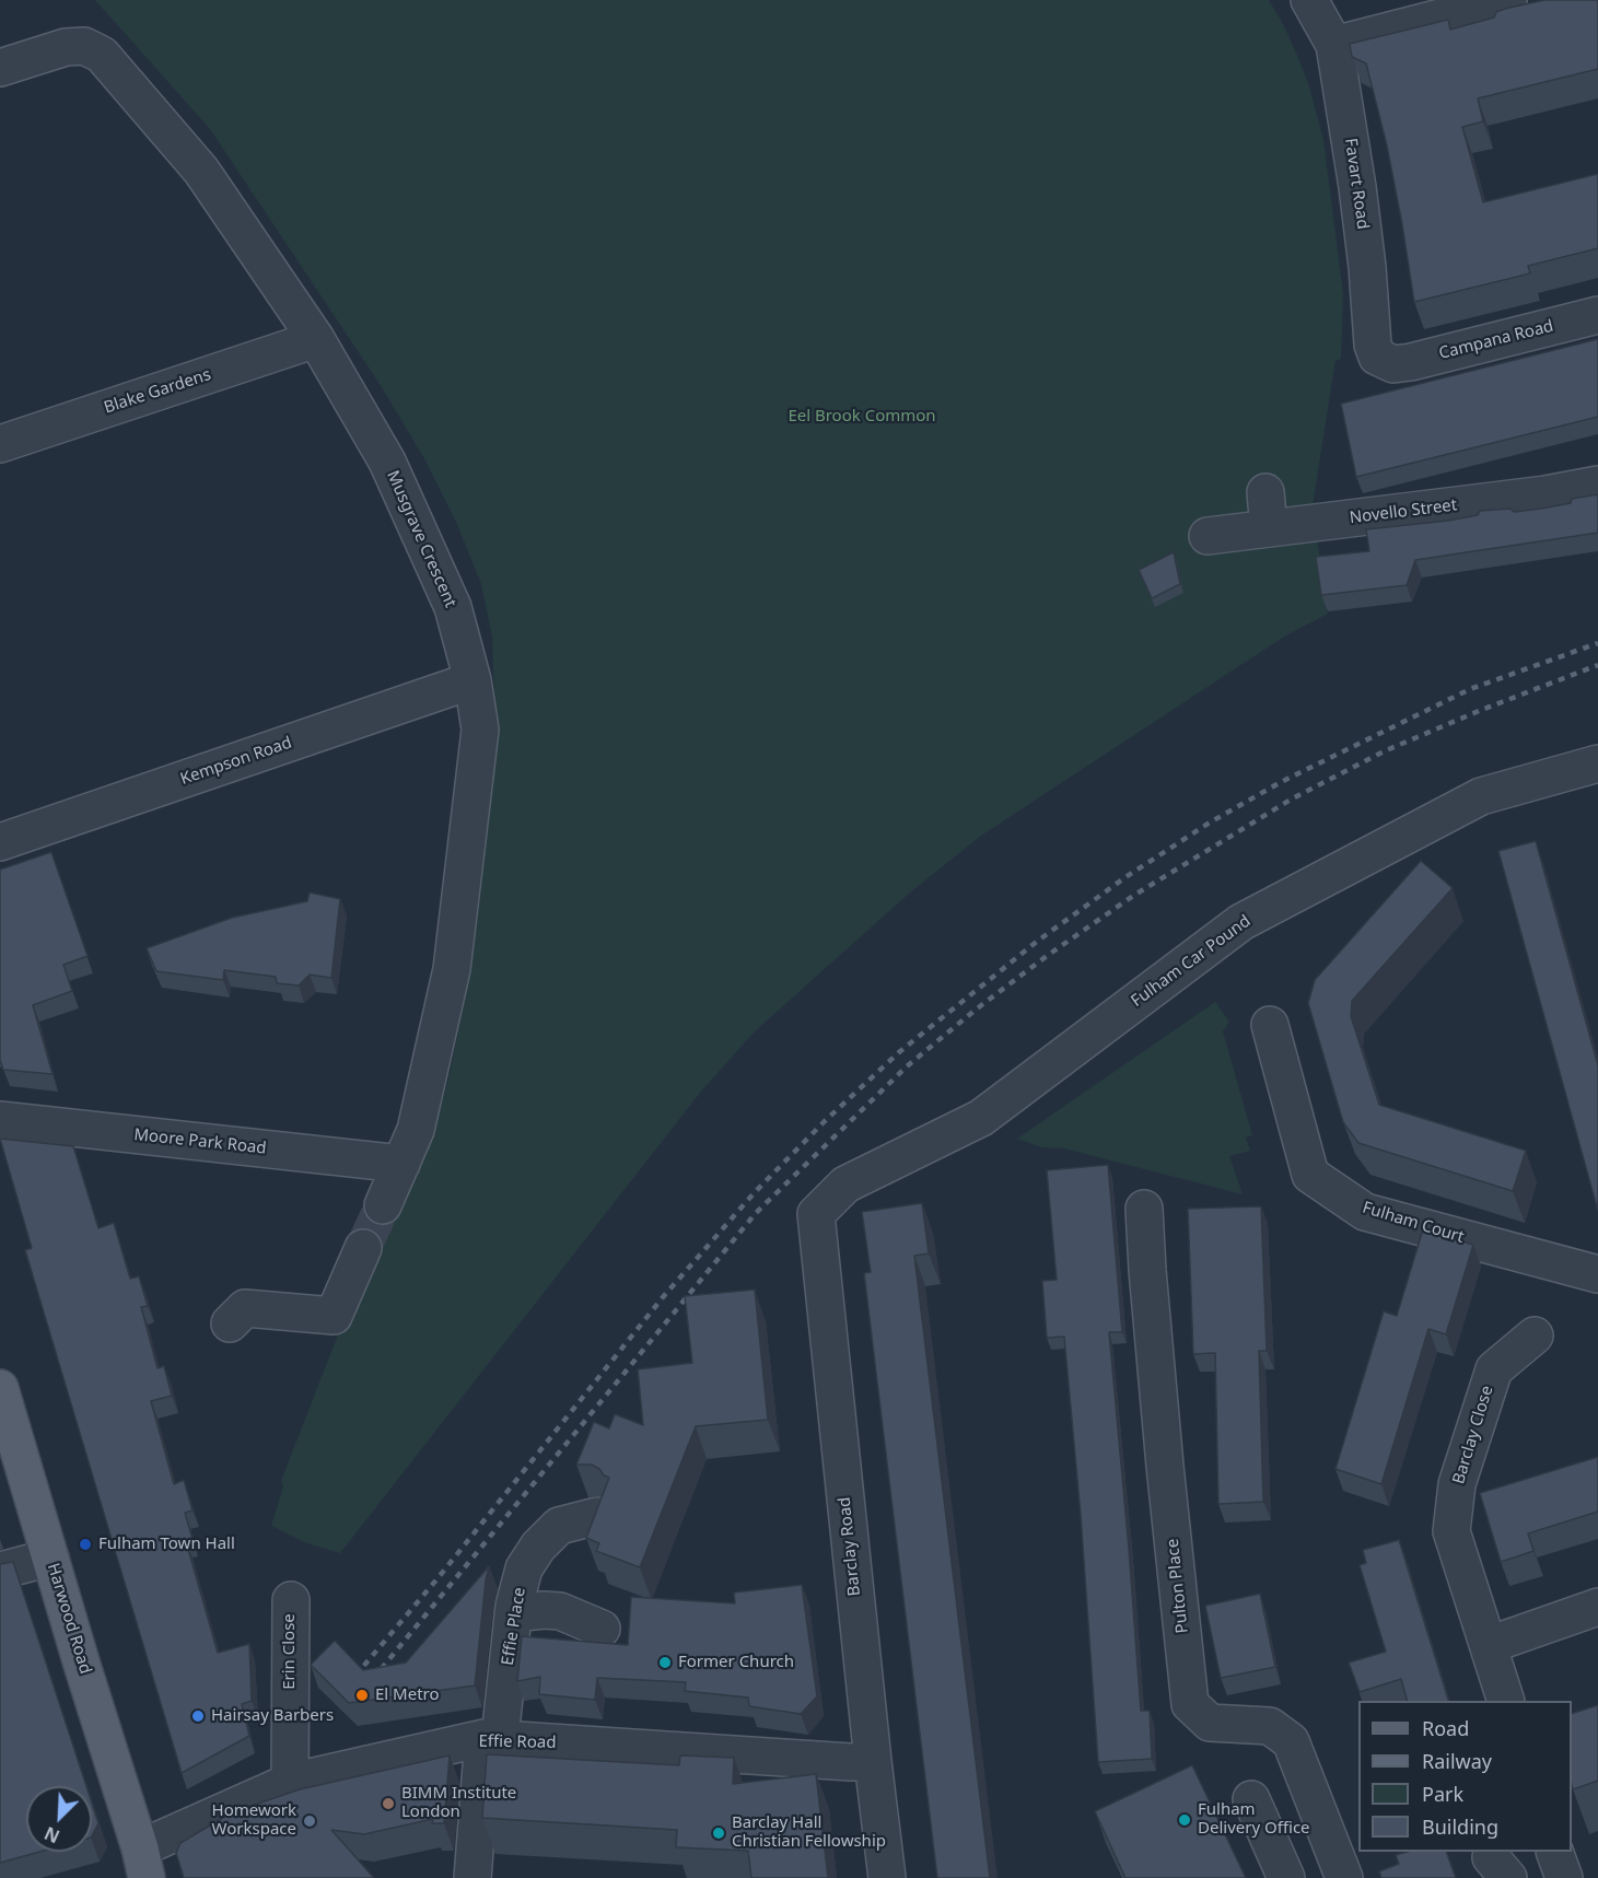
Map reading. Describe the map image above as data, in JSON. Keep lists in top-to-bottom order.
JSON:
{
  "streets": {
    "main road": ["Harwood Road"],
    "street": [
      "Favart Road",
      "Campana Road",
      "Blake Gardens",
      "Novello Street",
      "Musgrave Crescent",
      "Kempson Road",
      "Fulham Car Pound",
      "Moore Park Road",
      "Fulham Court",
      "Barclay Close",
      "Barclay Road",
      "Pulton Place",
      "Effie Place",
      "Erin Close",
      "Effie Road"
    ]
  },
  "crossings": [
    ["Favart Road", "Campana Road"],
    ["Blake Gardens", "Musgrave Crescent"],
    ["Musgrave Crescent", "Kempson Road"],
    ["Musgrave Crescent", "Moore Park Road"],
    ["Fulham Car Pound", "Barclay Road"],
    ["Barclay Road", "Effie Road"],
    ["Harwood Road", "Effie Road"],
    ["Effie Place", "Effie Road"],
    ["Erin Close", "Effie Road"]
  ],
  "parks": ["Eel Brook Common"],
  "places": [
    "Fulham Town Hall",
    "Former Church",
    "El Metro",
    "Hairsay Barbers",
    "BIMM Institute London",
    "Fulham Delivery Office",
    "Homework Workspace",
    "Barclay Hall Christian Fellowship"
  ],
  "legend": [
    "Road",
    "Railway",
    "Park",
    "Building"
  ],
  "north": "bottom left"
}
